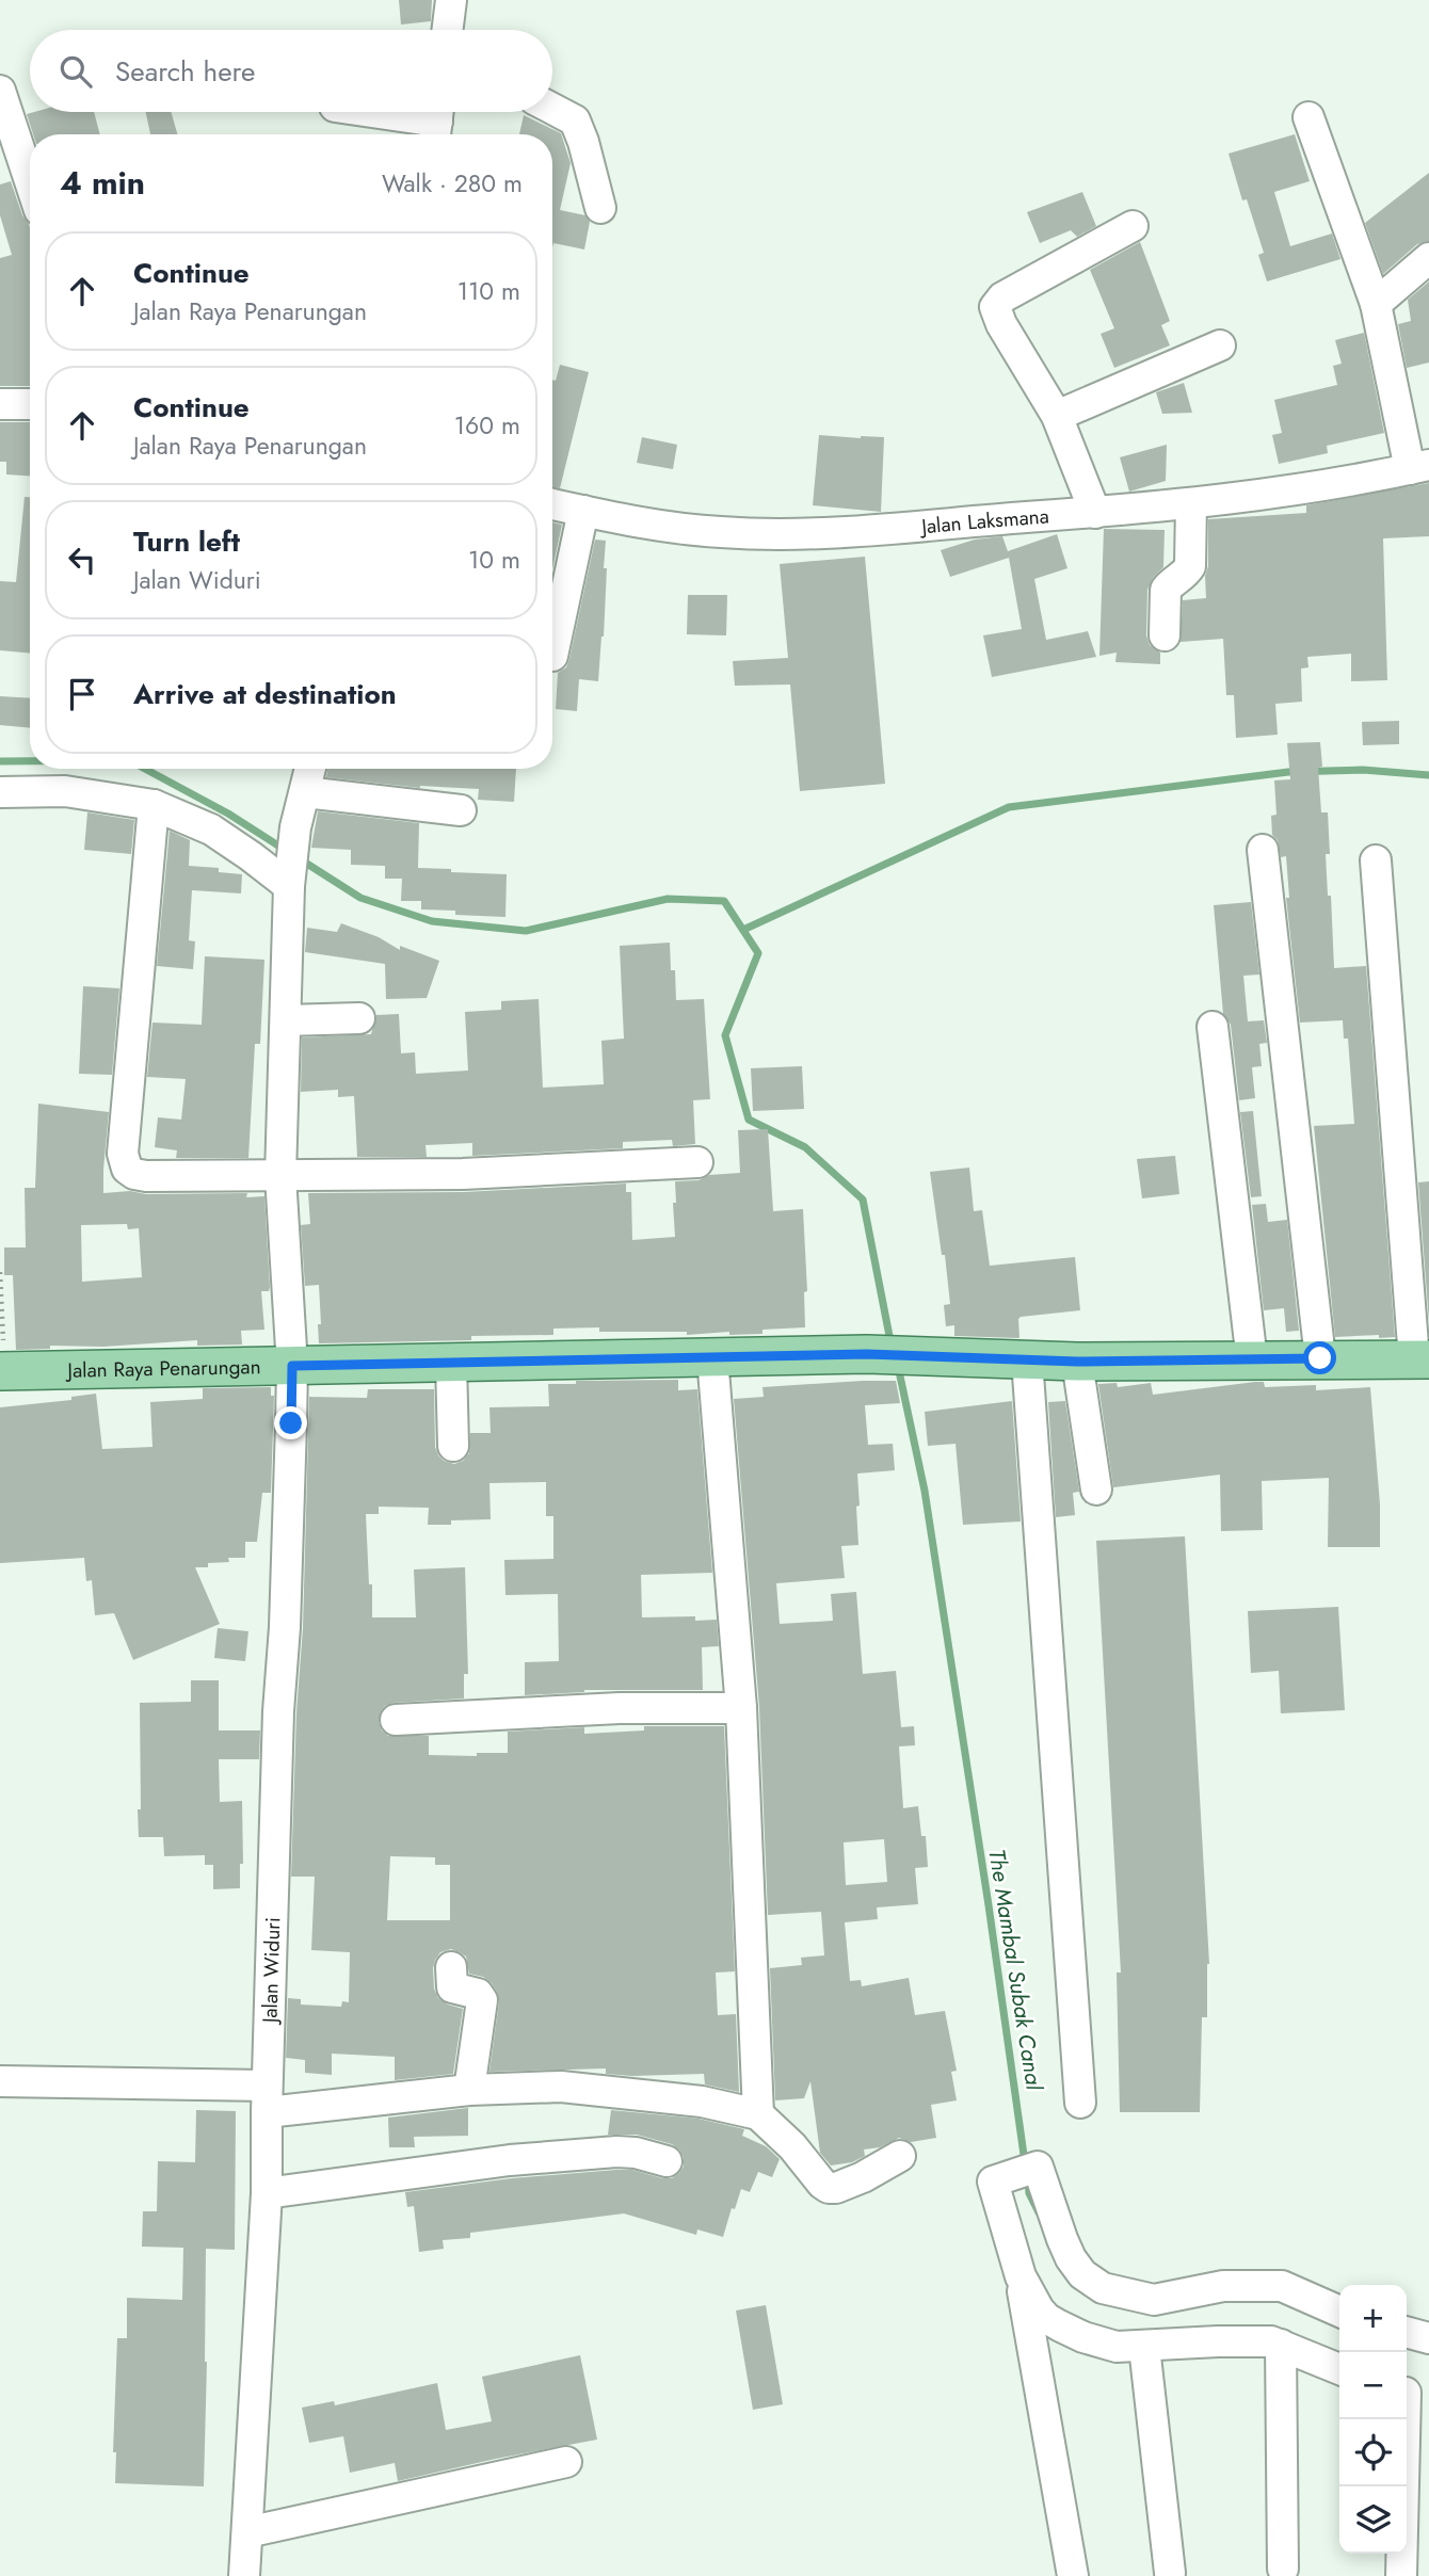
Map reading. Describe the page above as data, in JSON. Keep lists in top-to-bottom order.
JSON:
{
  "streets": {
    "main road": ["Jalan Raya Penarungan"],
    "street": ["Jalan Laksmana", "Jalan Widuri"]
  },
  "crossings": [
    ["Jalan Raya Penarungan", "Jalan Widuri"]
  ],
  "water": ["The Mambal Subak Canal"],
  "page": {
    "search": "Search here",
    "heading": ["4 min", "Walk · 280 m"],
    "list": [
      ["Continue", "Jalan Raya Penarungan", "110 m"],
      ["Continue", "Jalan Raya Penarungan", "160 m"],
      ["Turn left", "Jalan Widuri", "10 m"],
      "Arrive at destination"
    ],
    "map_buttons": ["+", "−"]
  }
}
